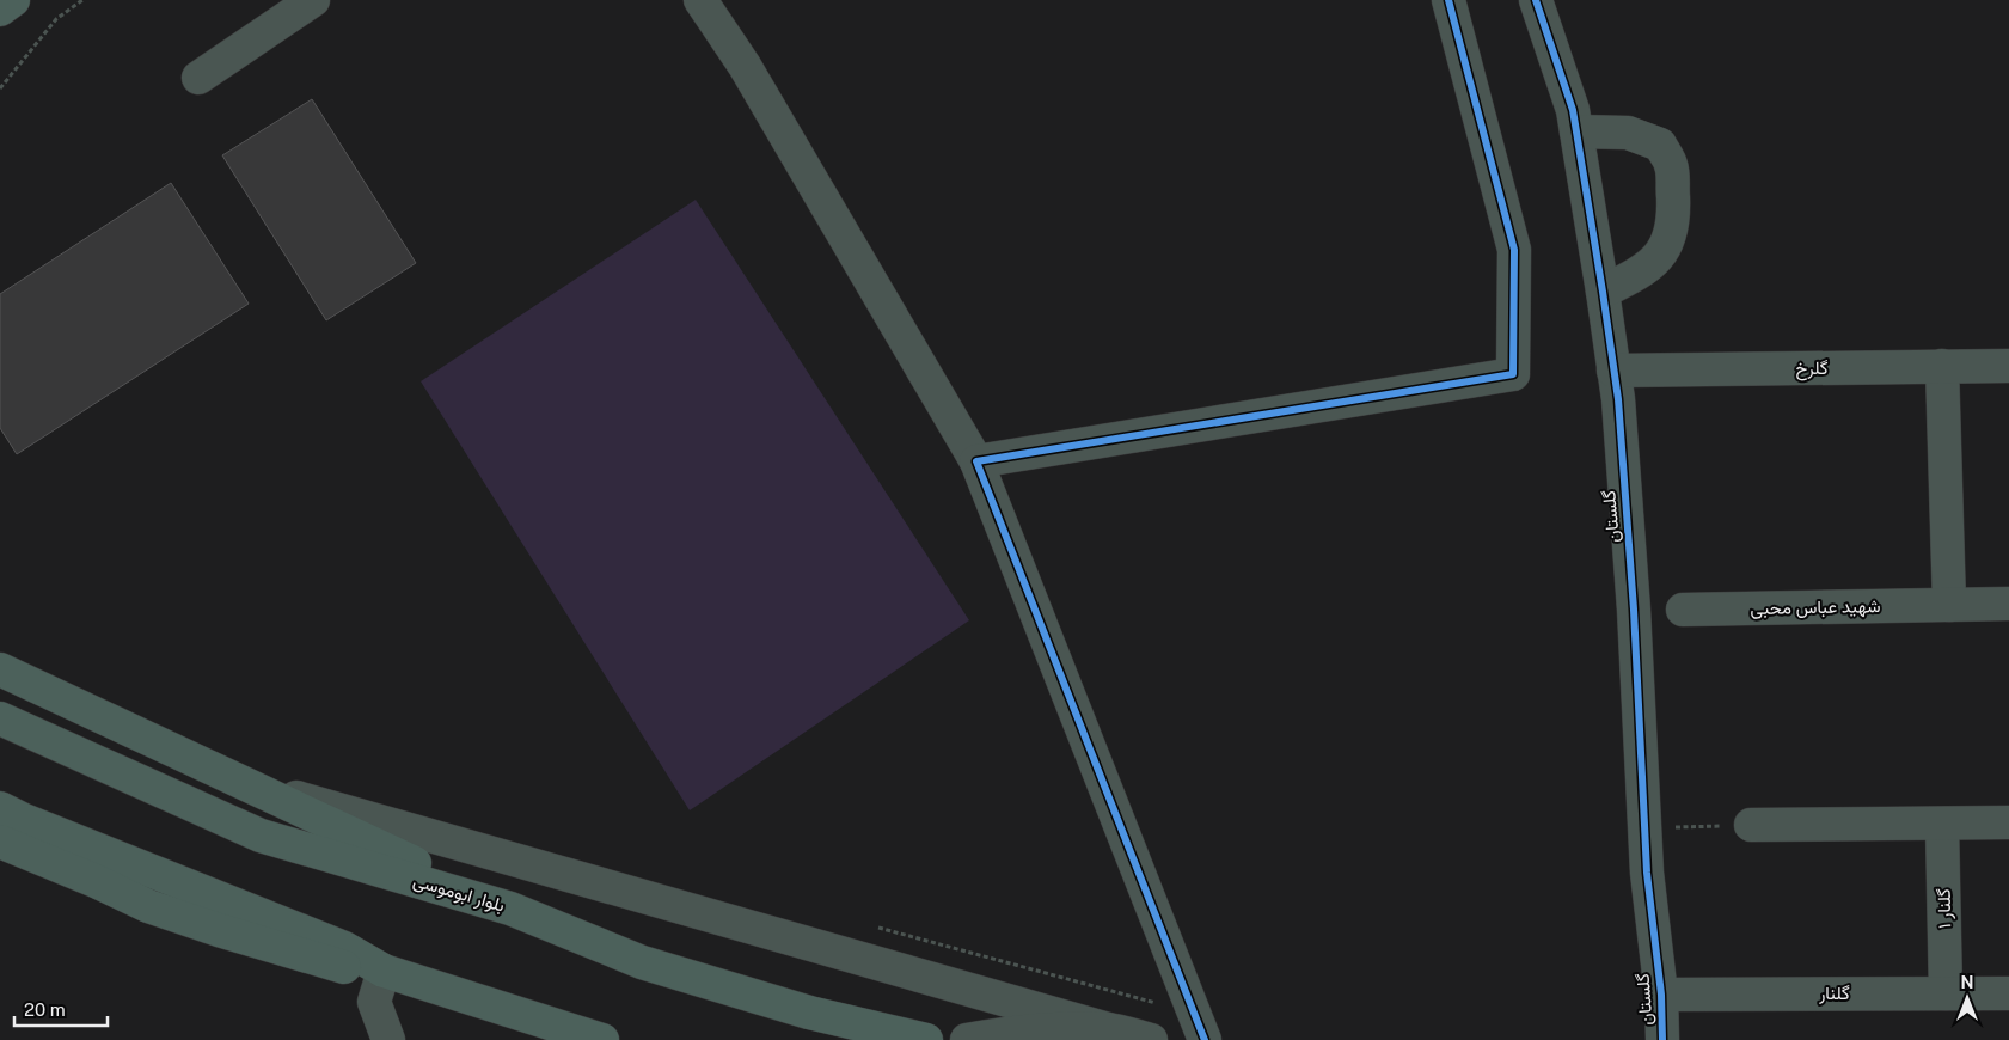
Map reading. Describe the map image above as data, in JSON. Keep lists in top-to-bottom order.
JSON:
{
  "streets": {
    "main road": ["بلوار ابوموسی"],
    "street": [
      "گلرخ",
      "گلستان",
      "شهید عباس محبی",
      "گلنار ۱",
      "گلنار"
    ]
  },
  "crossings": [
    ["گلرخ", "گلستان"],
    ["گلستان", "گلنار"],
    ["گلنار ۱", "گلنار"]
  ],
  "scale_bar": "20 m",
  "north": "top"
}
